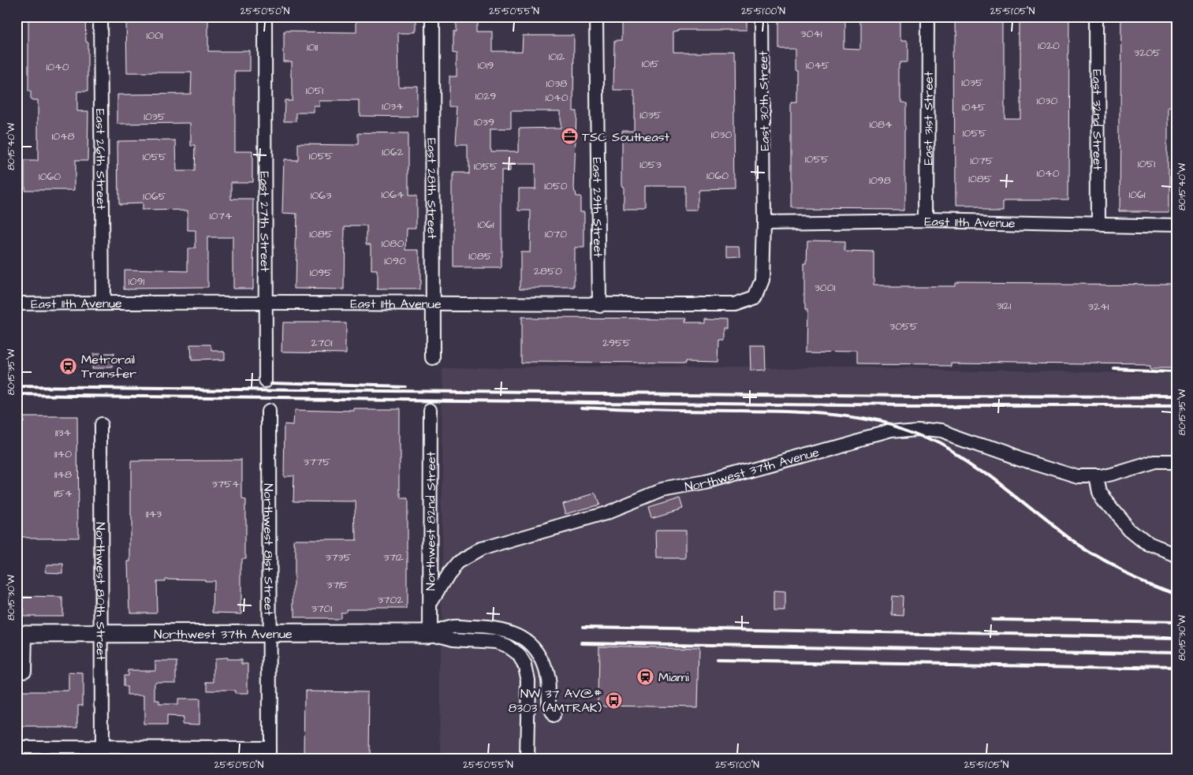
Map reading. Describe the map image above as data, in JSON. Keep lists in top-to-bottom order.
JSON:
{
  "streets": {
    "street": [
      "East 30th Street",
      "East 31st Street",
      "East 32nd Street",
      "East 26th Street",
      "East 28th Street",
      "East 29th Street",
      "East 27th Street",
      "East 11th Avenue",
      "Northwest 37th Avenue",
      "Northwest 82nd Street",
      "Northwest 81st Street",
      "Northwest 80th Street"
    ]
  },
  "crossings": [
    ["East 30th Street", "East 11th Avenue"],
    ["East 31st Street", "East 11th Avenue"],
    ["East 32nd Street", "East 11th Avenue"],
    ["East 26th Street", "East 11th Avenue"],
    ["East 28th Street", "East 11th Avenue"],
    ["East 29th Street", "East 11th Avenue"],
    ["East 27th Street", "East 11th Avenue"],
    ["Northwest 37th Avenue", "Northwest 82nd Street"],
    ["Northwest 37th Avenue", "Northwest 81st Street"],
    ["Northwest 37th Avenue", "Northwest 80th Street"]
  ],
  "places": {
    "office": ["TSC Southeast"],
    "station": ["Metrorail Transfer", "Miami"],
    "bus stop": ["NW 37 AV@# 8303 (AMTRAK)"]
  },
  "house_numbers": [
    "3041",
    "1001",
    "1020",
    "1011",
    "3205",
    "1012",
    "1015",
    "1019",
    "1045",
    "1040",
    "1035",
    "1038",
    "1051",
    "1029",
    "1040",
    "1030",
    "1034",
    "1045",
    "1035",
    "1035",
    "1039",
    "1084",
    "1055",
    "1030",
    "1048",
    "1062",
    "1055",
    "1055",
    "1055",
    "1075",
    "1051",
    "1053",
    "1055",
    "1040",
    "1060",
    "1060",
    "1085",
    "1098",
    "1050",
    "1064",
    "1061",
    "1063",
    "1065",
    "1074",
    "1061",
    "1085",
    "1070",
    "1080",
    "1085",
    "1090",
    "2850",
    "1095",
    "1091",
    "3001",
    "3121",
    "3241",
    "3055",
    "2701",
    "2955",
    "1134",
    "1140",
    "3775",
    "1148",
    "3754",
    "1154",
    "1143",
    "3735",
    "3712",
    "3715",
    "3702",
    "3701"
  ],
  "coordinates": [
    "25°50'50\"N",
    "25°50'55\"N",
    "25°51'00\"N",
    "25°51'05\"N",
    "80°15'40\"W",
    "80°15'35\"W",
    "80°15'30\"W"
  ]
}
